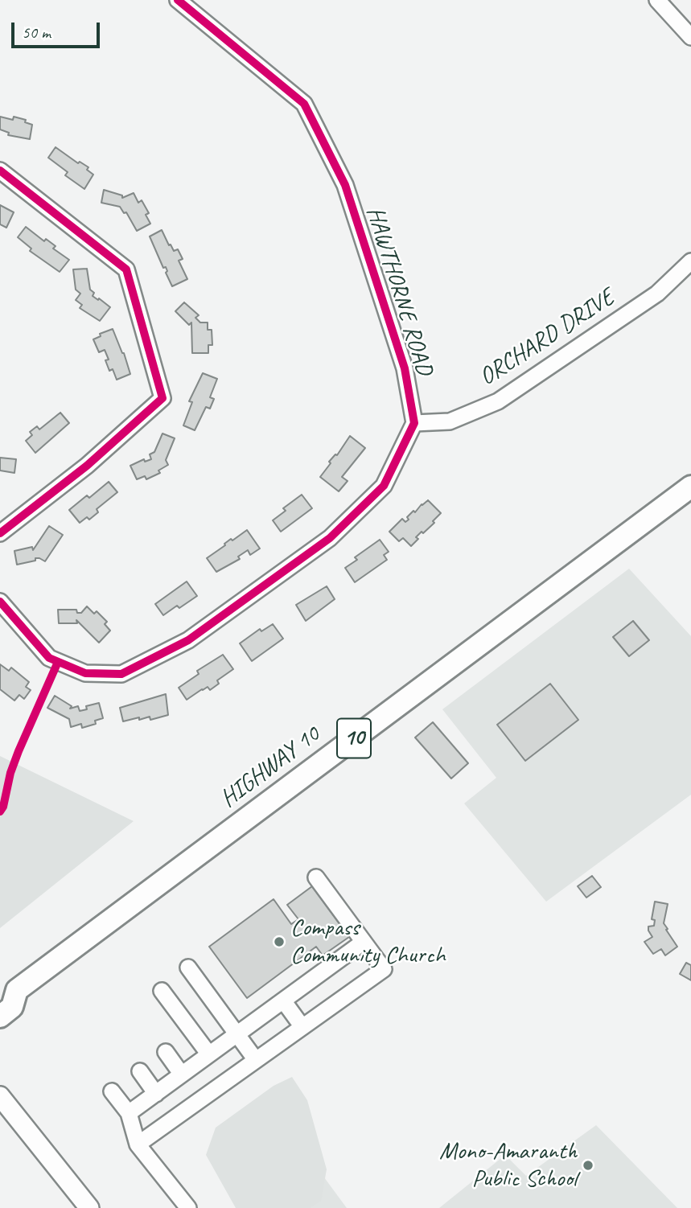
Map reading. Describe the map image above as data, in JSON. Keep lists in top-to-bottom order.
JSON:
{
  "streets": {
    "highway": ["10", "HIGHWAY 10"],
    "street": ["HAWTHORNE ROAD", "ORCHARD DRIVE"]
  },
  "crossings": [
    ["HAWTHORNE ROAD", "ORCHARD DRIVE"]
  ],
  "places": ["Compass Community Church", "Mono-Amaranth Public School"],
  "scale_bar": "50 m"
}
